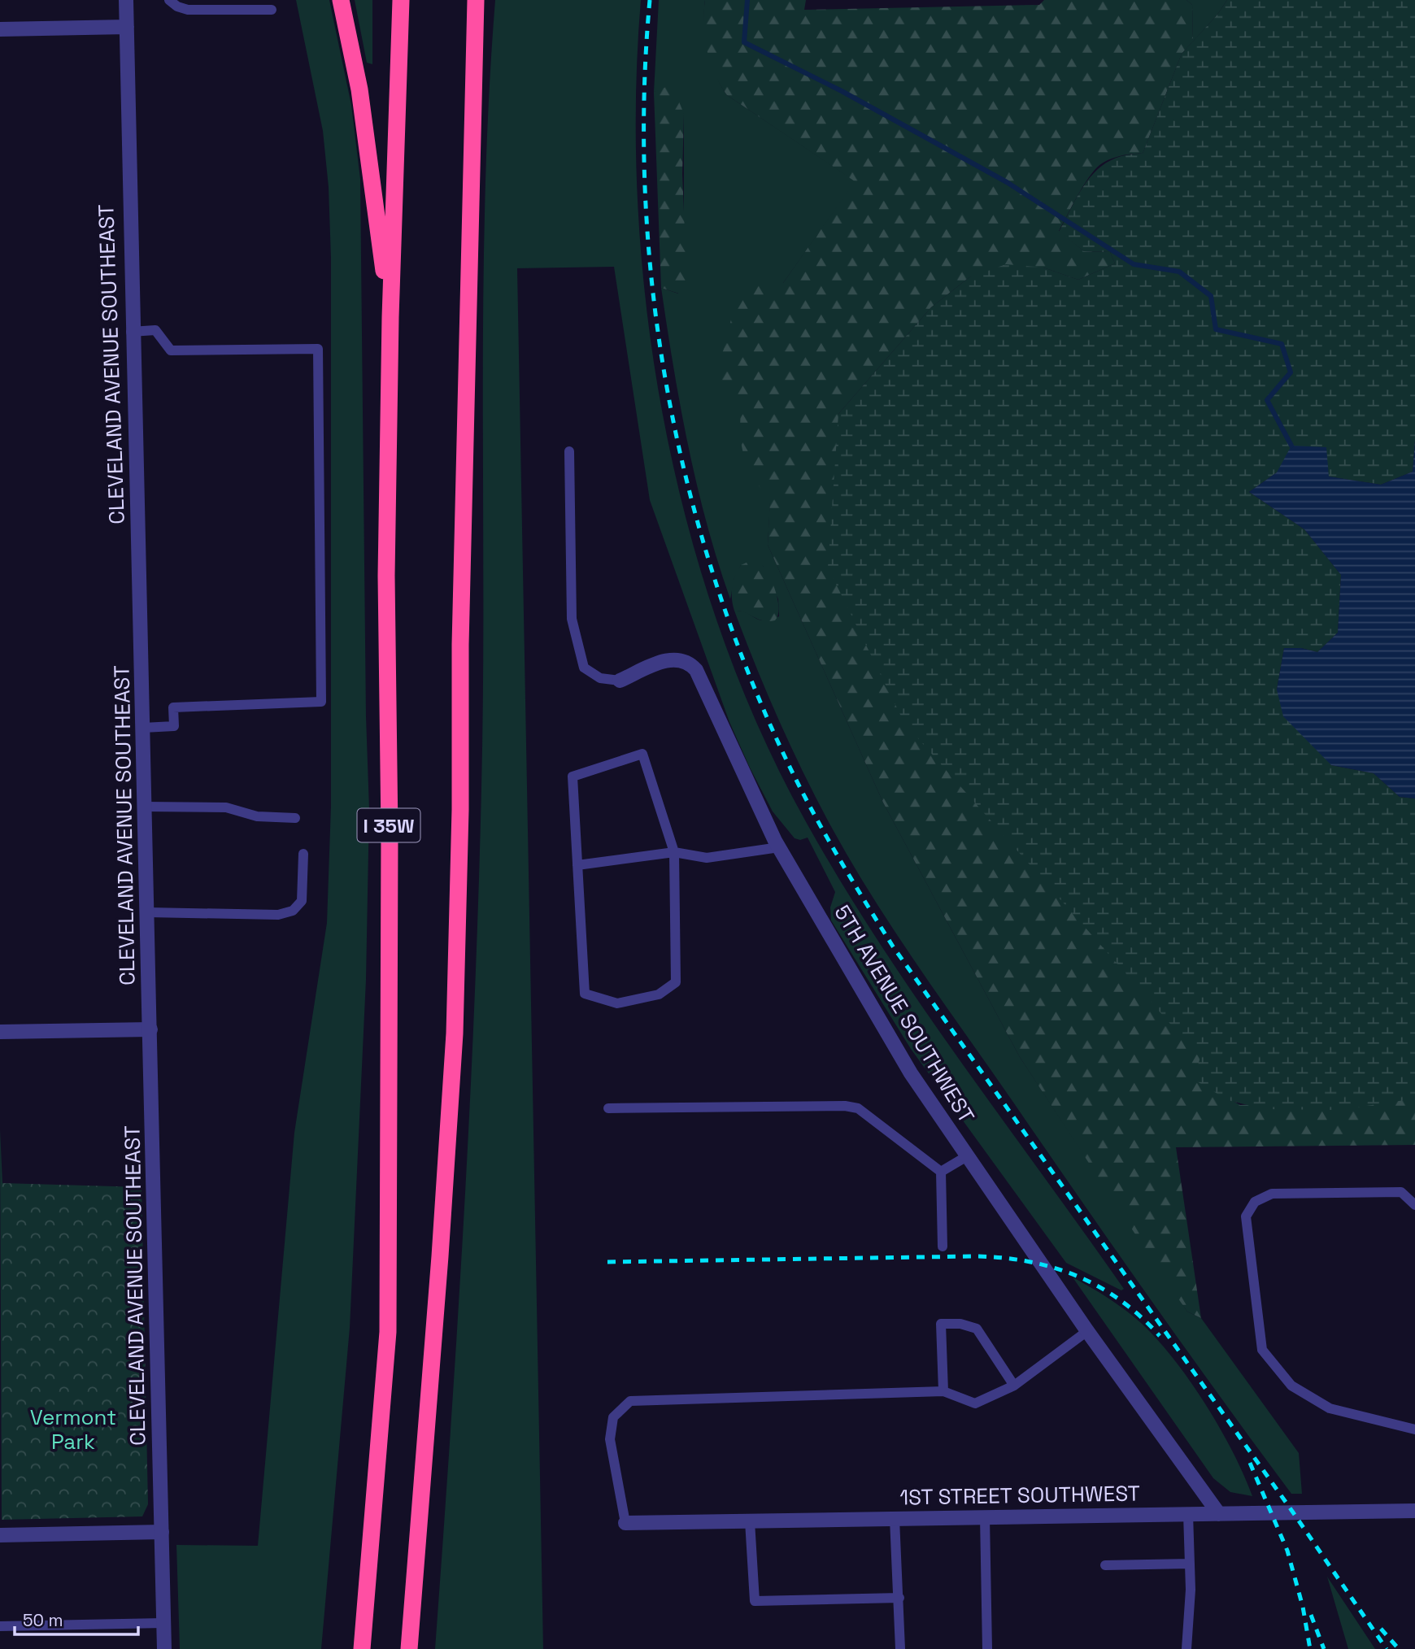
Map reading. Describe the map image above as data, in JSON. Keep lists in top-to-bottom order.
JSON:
{
  "streets": {
    "highway": ["I 35W"],
    "street": ["CLEVELAND AVENUE SOUTHEAST", "5TH AVENUE SOUTHWEST", "1ST STREET SOUTHWEST"]
  },
  "crossings": [
    ["5TH AVENUE SOUTHWEST", "1ST STREET SOUTHWEST"]
  ],
  "parks": ["Vermont Park"],
  "scale_bar": "50 m"
}
